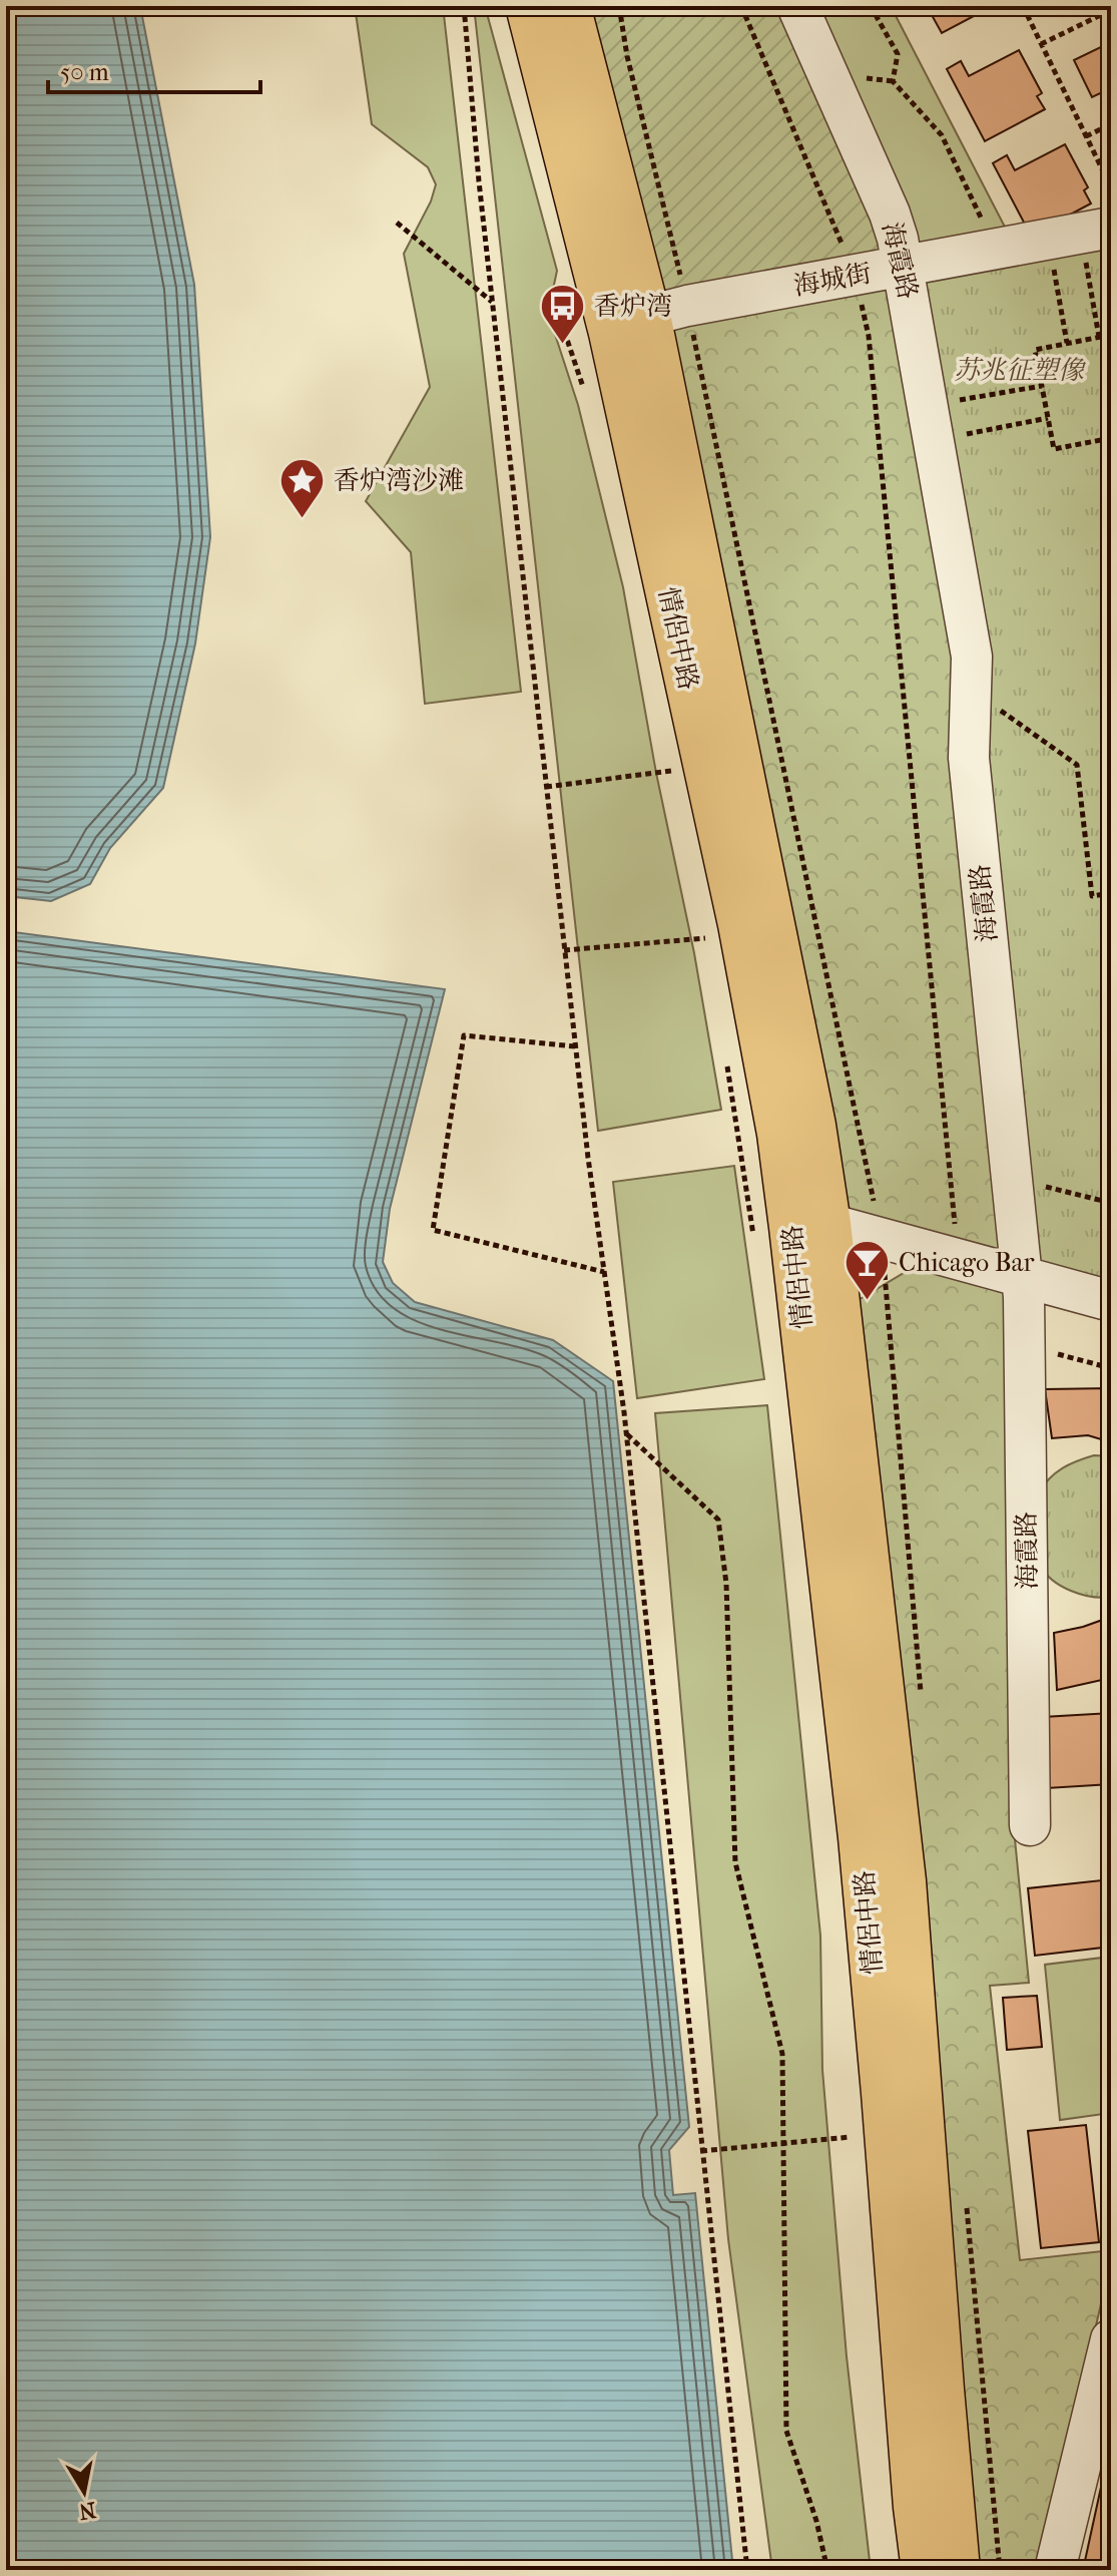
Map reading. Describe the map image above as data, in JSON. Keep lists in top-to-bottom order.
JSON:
{
  "streets": {
    "highway": ["情侶中路"],
    "street": ["海霞路", "海城街"]
  },
  "crossings": [
    ["海霞路", "海城街"],
    ["海城街", "情侶中路"]
  ],
  "parks": ["苏兆征塑像"],
  "places": {
    "bus stop": ["香炉湾"],
    "place": ["香炉湾沙滩"],
    "bar": ["Chicago Bar"]
  },
  "scale_bar": "50 m",
  "north": "bottom"
}
